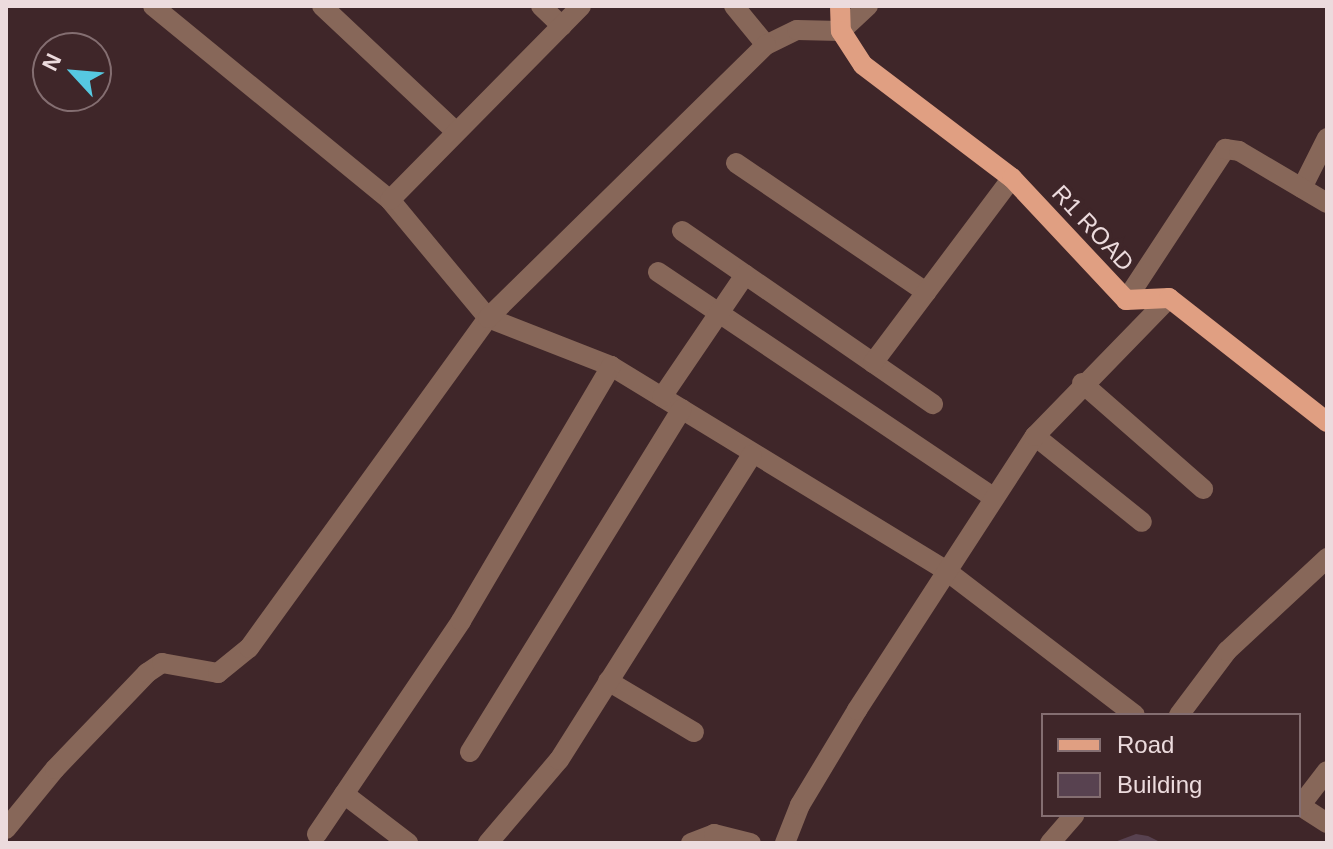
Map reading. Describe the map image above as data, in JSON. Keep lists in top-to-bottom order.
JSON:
{
  "streets": {
    "main road": ["R1 ROAD"]
  },
  "legend": ["Road", "Building"],
  "north": "top left"
}
